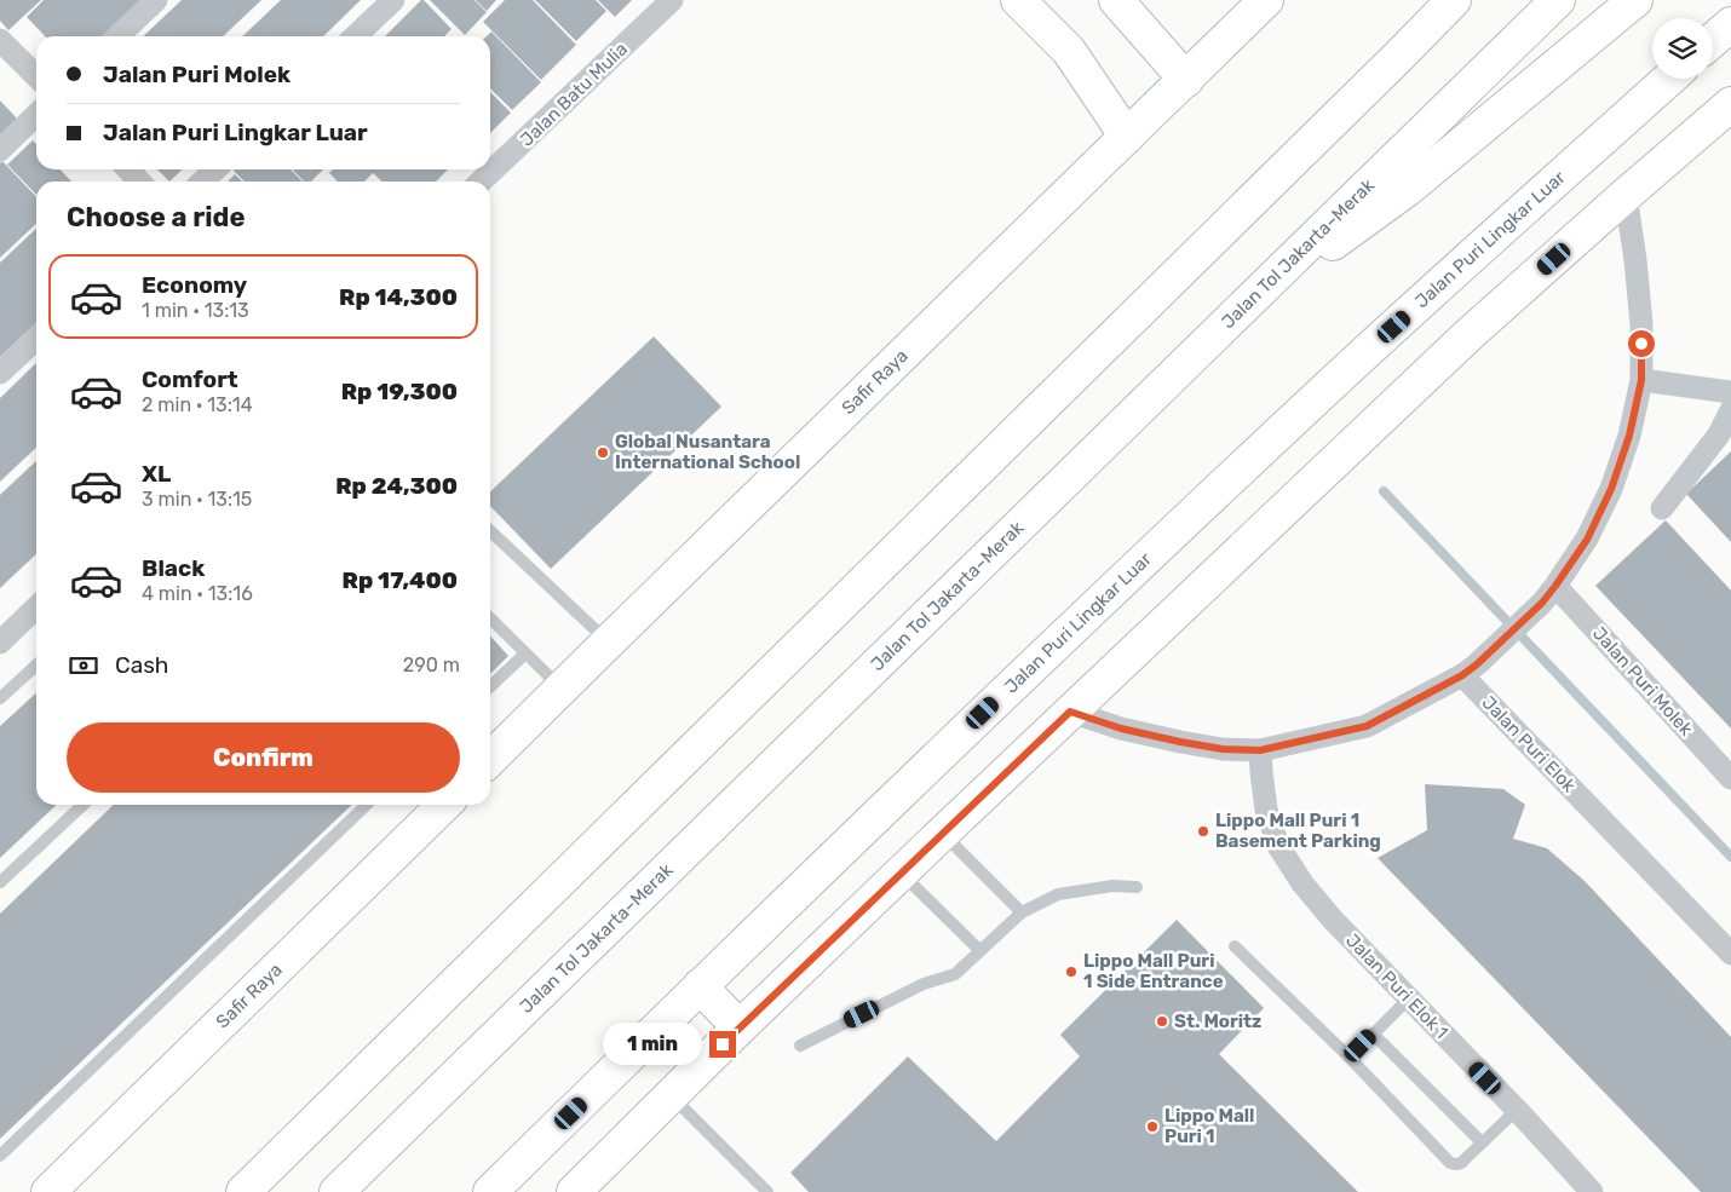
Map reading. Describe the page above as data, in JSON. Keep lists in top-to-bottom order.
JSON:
{
  "streets": {
    "main road": ["Jalan Puri Lingkar Luar", "Jalan Tol Jakarta–Merak", "Safir Raya"],
    "street": [
      "Jalan Batu Mulia",
      "Jalan Puri Molek",
      "Jalan Puri Elok",
      "Jalan Puri Elok 1"
    ]
  },
  "places": [
    "Global Nusantara International School",
    "Lippo Mall Puri 1 Basement Parking",
    "Lippo Mall Puri 1 Side Entrance",
    "St. Moritz",
    "Lippo Mall Puri 1"
  ],
  "page": {
    "banner": ["Jalan Puri Molek", "Jalan Puri Lingkar Luar"],
    "heading": "Choose a ride",
    "list": [
      {
        "name": "Economy",
        "note": "1 min · 13:13",
        "value": "Rp 14,300"
      },
      {
        "name": "Comfort",
        "note": "2 min · 13:14",
        "value": "Rp 19,300"
      },
      {
        "name": "XL",
        "note": "3 min · 13:15",
        "value": "Rp 24,300"
      },
      {
        "name": "Black",
        "note": "4 min · 13:16",
        "value": "Rp 17,400"
      }
    ],
    "pay": ["Cash", "290 m"],
    "buttons": "Confirm",
    "bubble": "1 min"
  }
}
